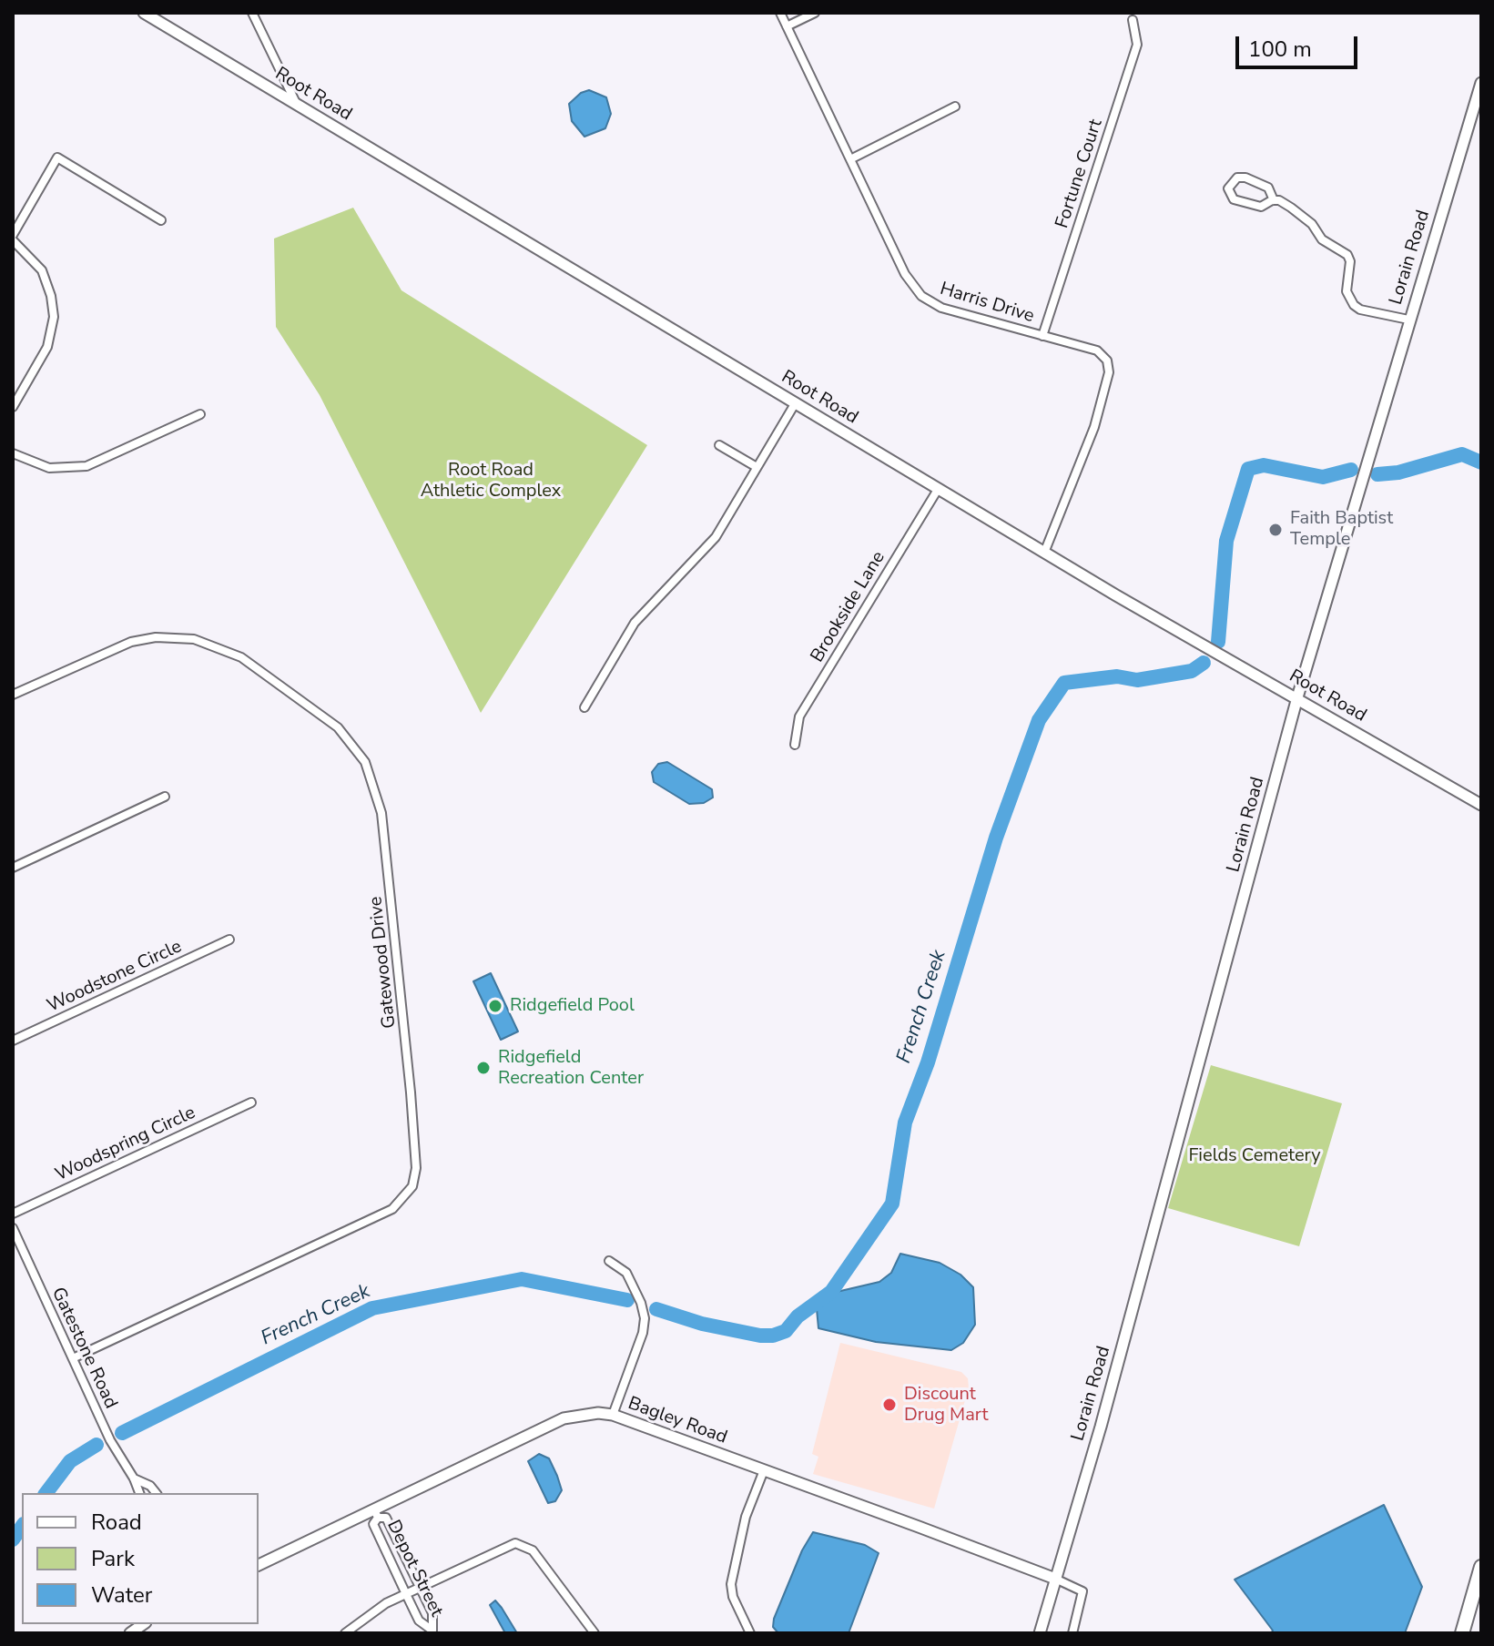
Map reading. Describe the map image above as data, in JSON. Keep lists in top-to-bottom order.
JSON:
{
  "streets": {
    "street": [
      "Root Road",
      "Fortune Court",
      "Lorain Road",
      "Harris Drive",
      "Brookside Lane",
      "Gatewood Drive",
      "Woodstone Circle",
      "Woodspring Circle",
      "Gatestone Road",
      "Bagley Road",
      "Depot Street"
    ]
  },
  "crossings": [
    ["Root Road", "Lorain Road"],
    ["Root Road", "Harris Drive"],
    ["Root Road", "Brookside Lane"],
    ["Fortune Court", "Harris Drive"],
    ["Lorain Road", "Bagley Road"],
    ["Gatewood Drive", "Gatestone Road"],
    ["Bagley Road", "Depot Street"]
  ],
  "water": ["French Creek"],
  "parks": ["Root Road Athletic Complex", "Fields Cemetery"],
  "places": [
    "Faith Baptist Temple",
    "Ridgefield Pool",
    "Ridgefield Recreation Center",
    "Discount Drug Mart"
  ],
  "legend": ["Road", "Park", "Water"],
  "scale_bar": "100 m"
}
